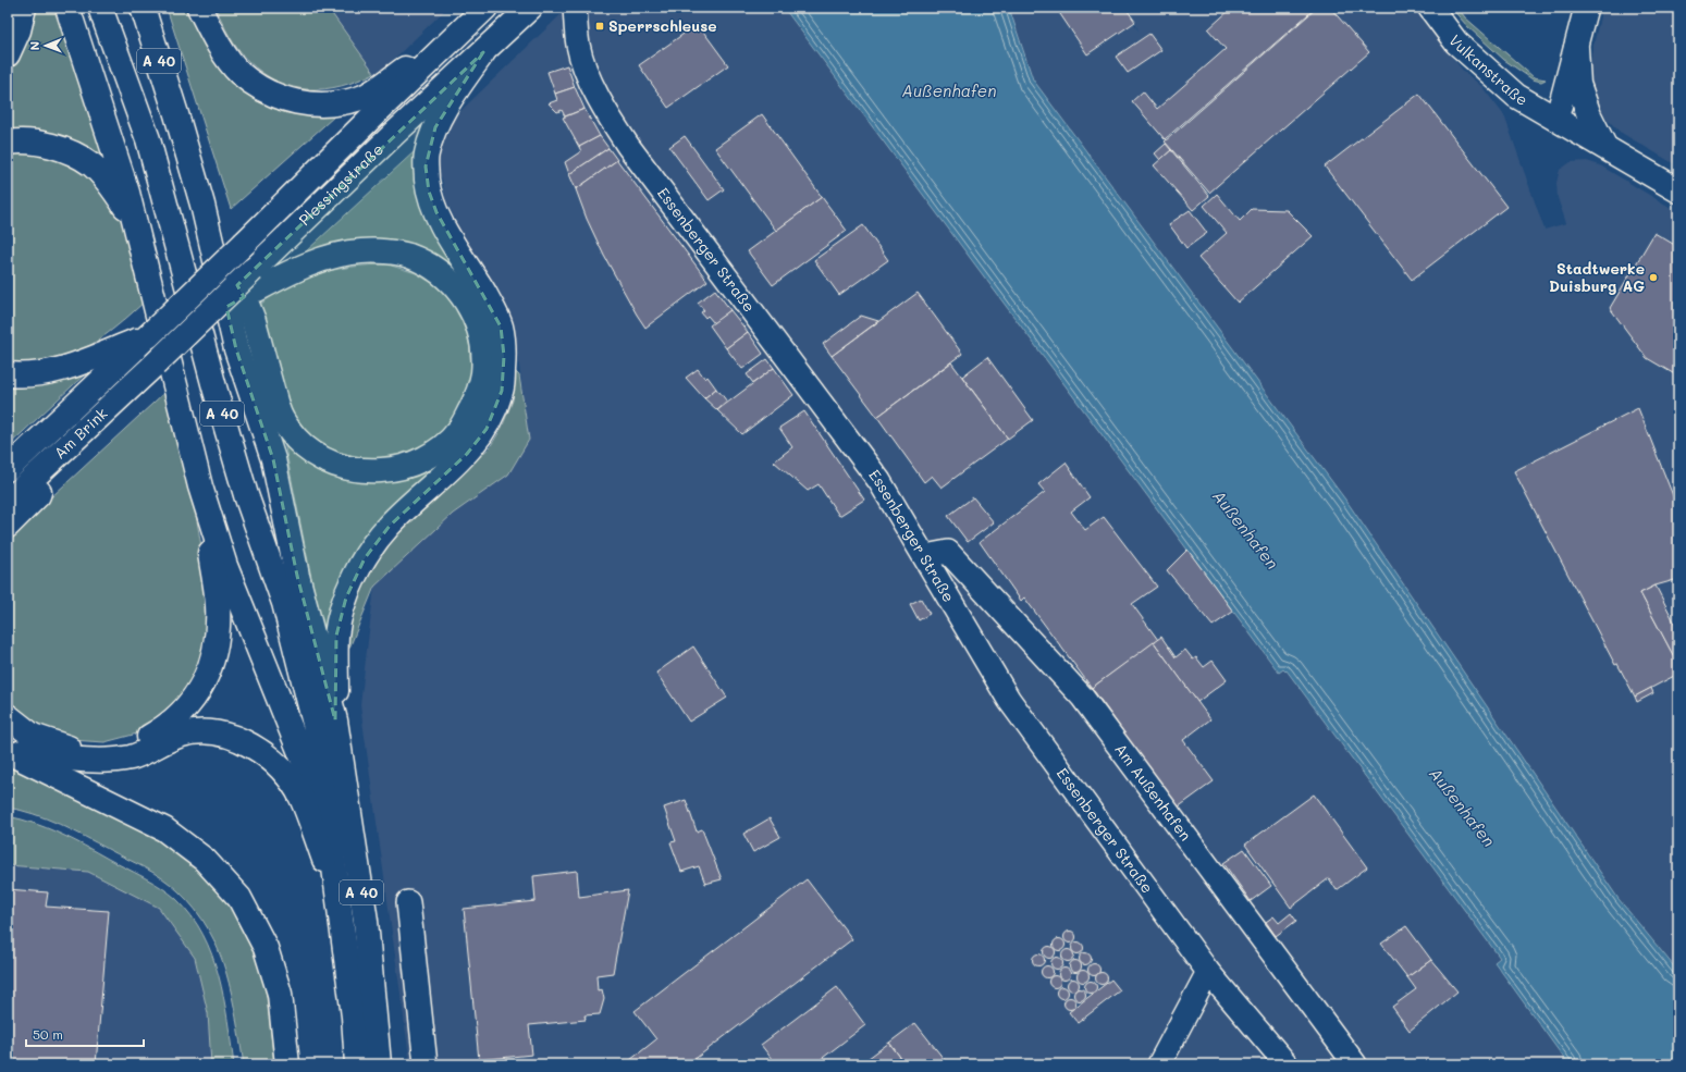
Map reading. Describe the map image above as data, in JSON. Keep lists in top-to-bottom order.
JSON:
{
  "streets": {
    "main road": [
      "A 40",
      "Vulkanstraße",
      "Plessingstraße",
      "Am Brink"
    ],
    "street": ["Essenberger Straße", "Am Außenhafen"]
  },
  "crossings": [
    ["Plessingstraße", "Am Brink"],
    ["Essenberger Straße", "Am Außenhafen"]
  ],
  "water": ["Außenhafen"],
  "places": {
    "transit": ["Sperrschleuse"],
    "other": ["Stadtwerke Duisburg AG"]
  },
  "scale_bar": "50 m",
  "north": "left"
}
